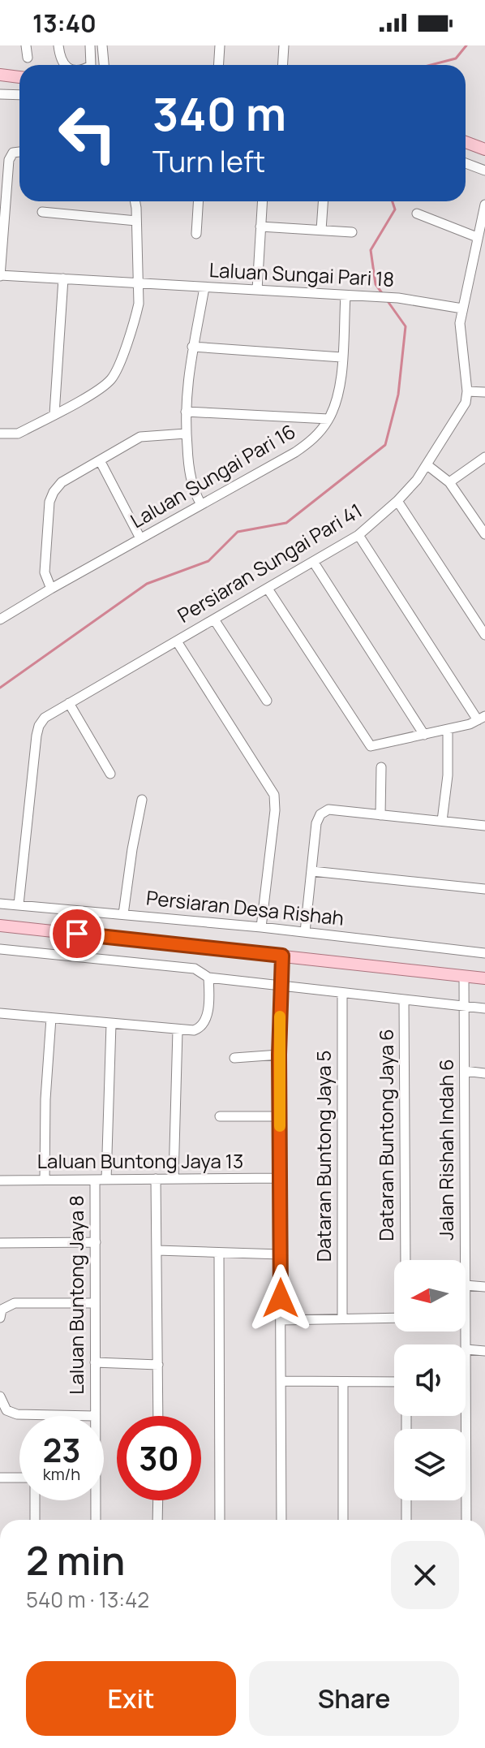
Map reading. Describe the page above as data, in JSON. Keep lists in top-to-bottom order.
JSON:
{
  "streets": {
    "street": [
      "Laluan Sungai Pari 18",
      "Laluan Sungai Pari 16",
      "Persiaran Sungai Pari 41",
      "Persiaran Desa Rishah",
      "Dataran Buntong Jaya 6",
      "Jalan Rishah Indah 6",
      "Dataran Buntong Jaya 5",
      "Laluan Buntong Jaya 13",
      "Laluan Buntong Jaya 8"
    ]
  },
  "crossings": [
    ["Laluan Sungai Pari 18", "Laluan Sungai Pari 16"],
    ["Laluan Sungai Pari 18", "Persiaran Sungai Pari 41"],
    ["Persiaran Sungai Pari 41", "Persiaran Desa Rishah"],
    ["Laluan Buntong Jaya 13", "Laluan Buntong Jaya 8"]
  ],
  "north": "left",
  "page": {
    "status": "13:40",
    "turn": ["340 m", "Turn left"],
    "speed": "23 km/h",
    "limit": "30",
    "heading": ["2 min", "540 m · 13:42"],
    "buttons": ["Exit", "Share"]
  }
}
